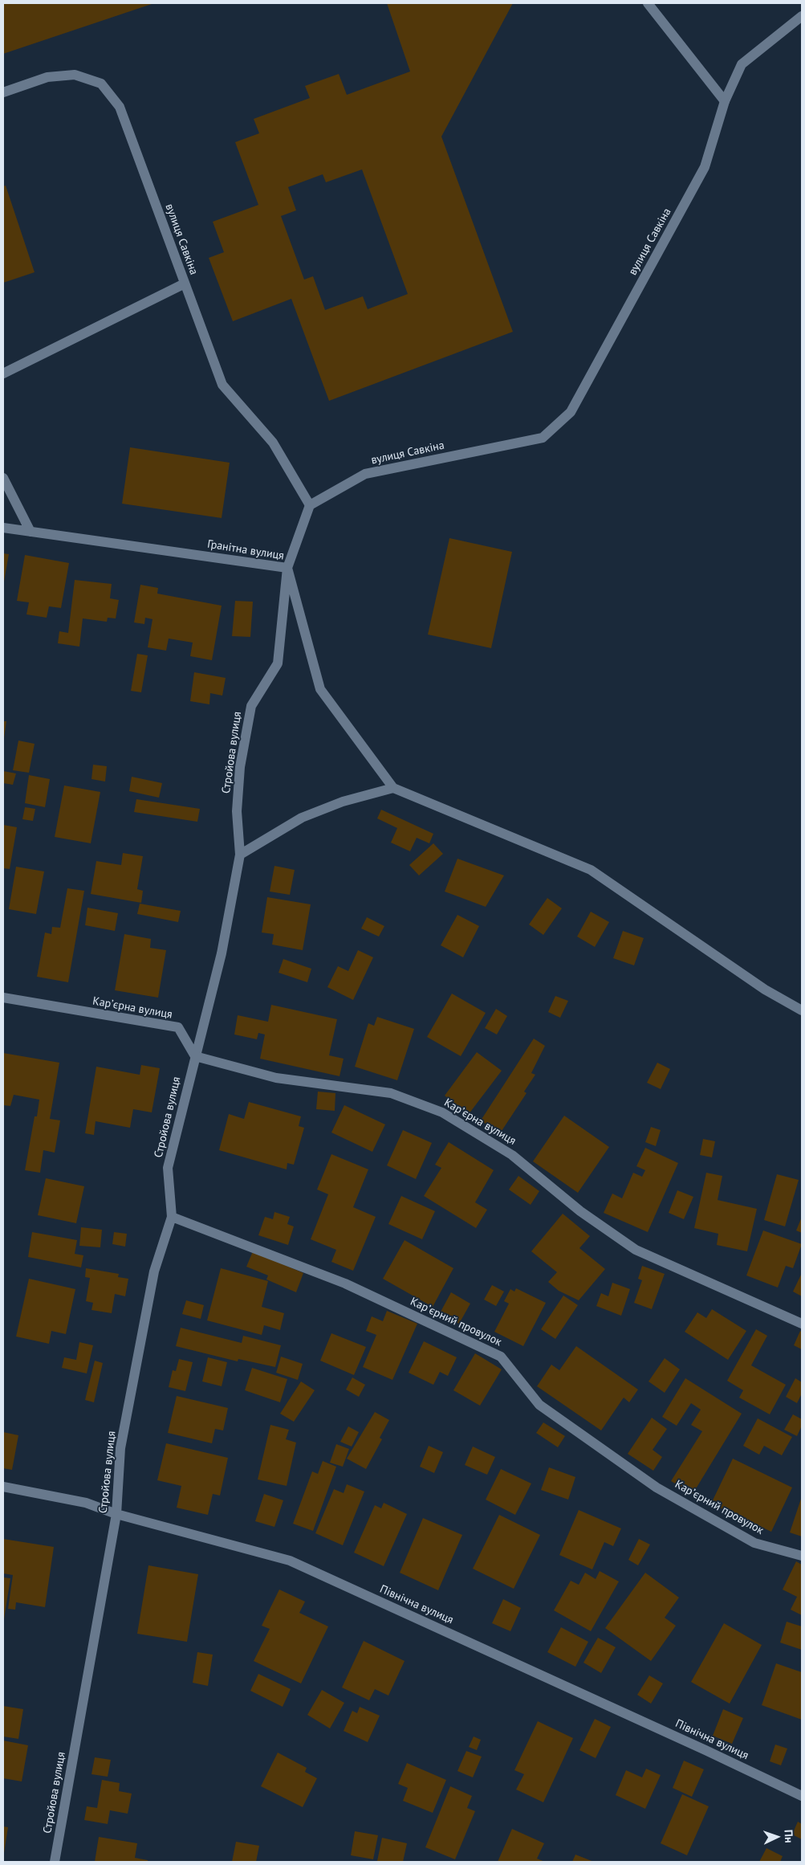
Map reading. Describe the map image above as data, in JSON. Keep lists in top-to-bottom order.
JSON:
{
  "streets": {
    "street": [
      "вулиця Савкіна",
      "Гранітна вулиця",
      "Стройова вулиця",
      "Карʼєрна вулиця",
      "Карʼєрний провулок",
      "Північна вулиця"
    ]
  },
  "crossings": [
    ["вулиця Савкіна", "Стройова вулиця"],
    ["Гранітна вулиця", "Стройова вулиця"],
    ["Стройова вулиця", "Карʼєрна вулиця"],
    ["Стройова вулиця", "Карʼєрний провулок"],
    ["Стройова вулиця", "Північна вулиця"]
  ],
  "north": "right"
}
